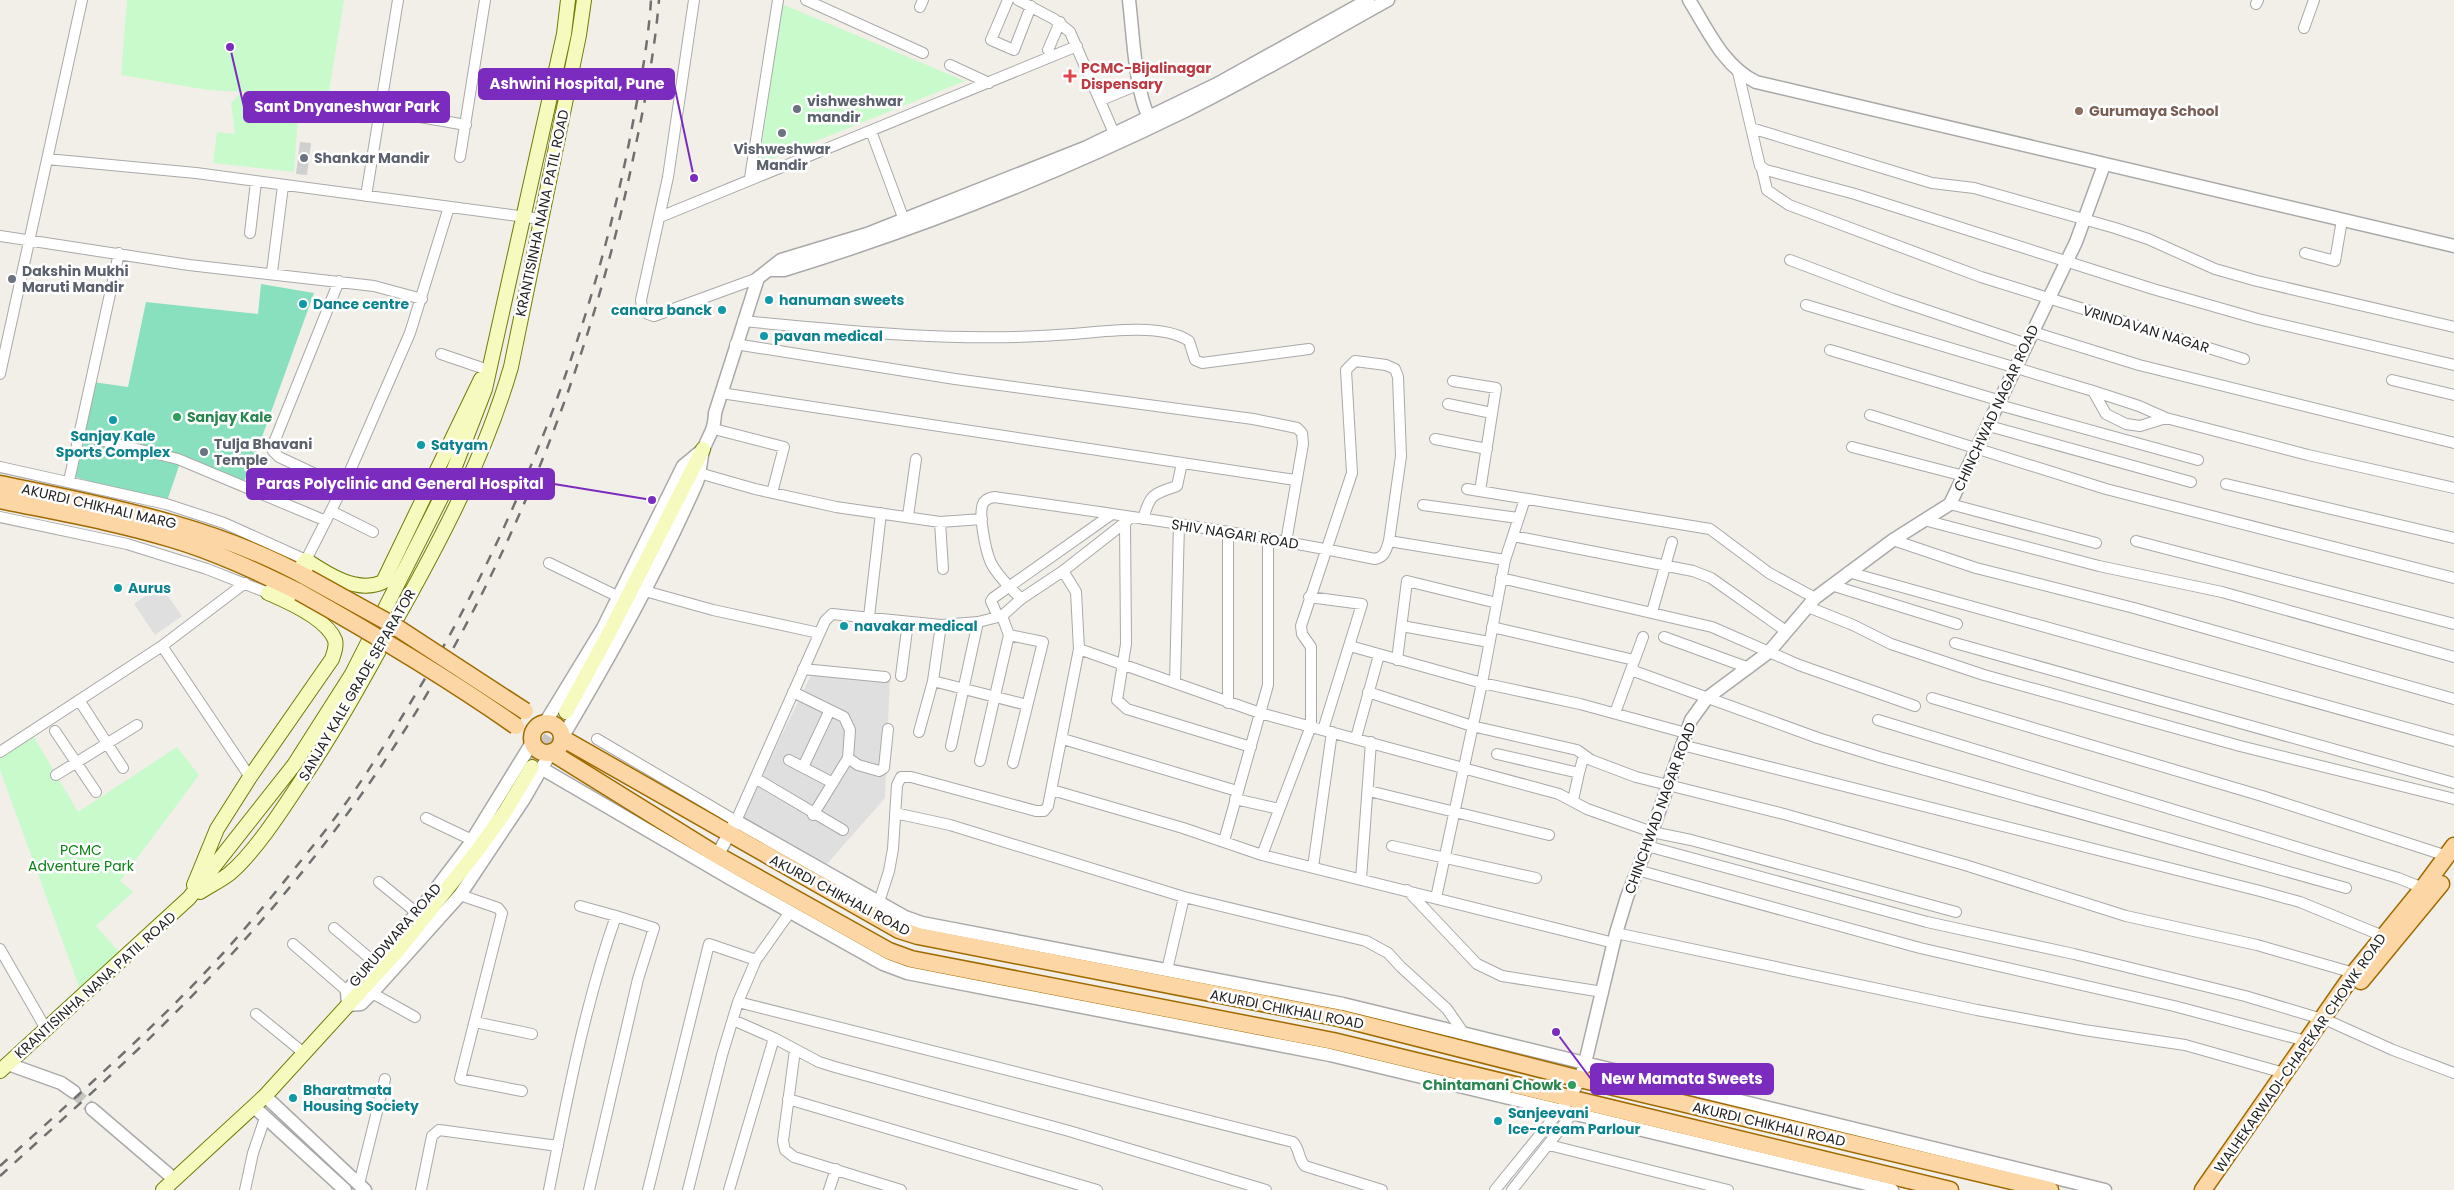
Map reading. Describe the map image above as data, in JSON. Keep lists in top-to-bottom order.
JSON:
{
  "streets": {
    "main road": [
      "KRANTISINHA NANA PATIL ROAD",
      "AKURDI CHIKHALI MARG",
      "SANJAY KALE GRADE SEPARATOR",
      "AKURDI CHIKHALI ROAD",
      "WALHEKARWADI-CHAPEKAR CHOWK ROAD"
    ],
    "street": [
      "VRINDAVAN NAGAR",
      "CHINCHWAD NAGAR ROAD",
      "SHIV NAGARI ROAD",
      "GURUDWARA ROAD"
    ]
  },
  "crossings": [
    ["KRANTISINHA NANA PATIL ROAD", "SANJAY KALE GRADE SEPARATOR"],
    ["VRINDAVAN NAGAR", "CHINCHWAD NAGAR ROAD"],
    ["CHINCHWAD NAGAR ROAD", "AKURDI CHIKHALI ROAD"],
    ["AKURDI CHIKHALI MARG", "AKURDI CHIKHALI ROAD"],
    ["AKURDI CHIKHALI MARG", "GURUDWARA ROAD"],
    ["AKURDI CHIKHALI ROAD", "GURUDWARA ROAD"]
  ],
  "parks": ["PCMC Adventure Park"],
  "places": {
    "other": [
      "Sant Dnyaneshwar Park",
      "vishweshwar mandir",
      "Gurumaya School",
      "Vishweshwar Mandir",
      "Shankar Mandir",
      "Ashwini Hospital, Pune",
      "Dakshin Mukhi Maruti Mandir",
      "hanuman sweets",
      "Dance centre",
      "canara banck",
      "pavan medical",
      "Sanjay Kale",
      "Sanjay Kale Sports Complex",
      "Satyam",
      "Tulja Bhavani Temple",
      "Paras Polyclinic and General Hospital",
      "Aurus",
      "navakar medical",
      "New Mamata Sweets",
      "Chintamani Chowk",
      "Bharatmata Housing Society",
      "Sanjeevani Ice-cream Parlour"
    ],
    "health": ["PCMC-Bijalinagar Dispensary"]
  }
}
